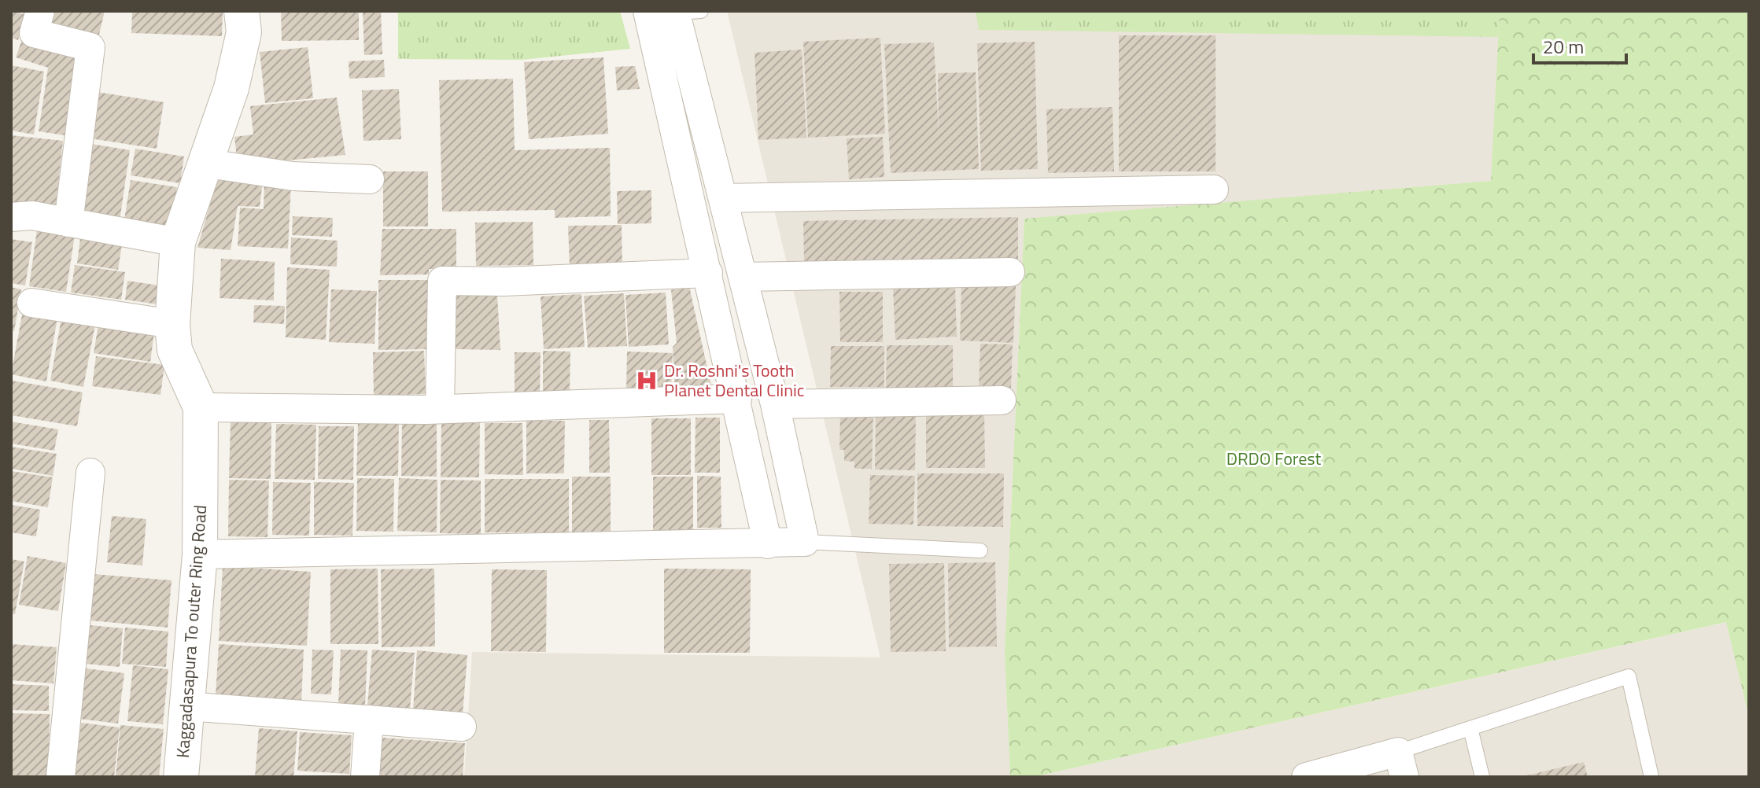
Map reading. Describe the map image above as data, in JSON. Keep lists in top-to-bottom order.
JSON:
{
  "streets": {
    "street": ["Kaggadasapura To outer Ring Road"]
  },
  "parks": ["DRDO Forest"],
  "places": {
    "hospital": ["Dr. Roshni's Tooth Planet Dental Clinic"]
  },
  "scale_bar": "20 m"
}
